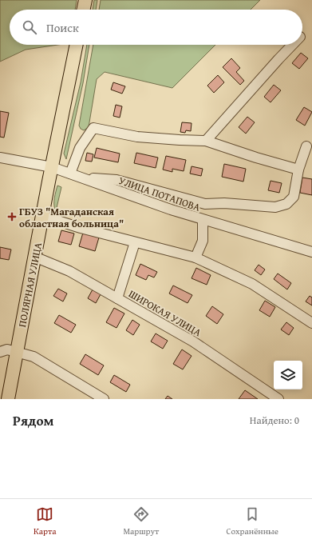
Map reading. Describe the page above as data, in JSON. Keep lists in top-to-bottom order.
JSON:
{
  "streets": {
    "main road": ["ПОЛЯРНАЯ УЛИЦА"],
    "street": ["УЛИЦА ПОТАПОВА", "ШИРОКАЯ УЛИЦА"]
  },
  "crossings": [
    ["УЛИЦА ПОТАПОВА", "ПОЛЯРНАЯ УЛИЦА"],
    ["ПОЛЯРНАЯ УЛИЦА", "ШИРОКАЯ УЛИЦА"]
  ],
  "places": {
    "health": ["ГБУЗ \"Магаданская областная больница\""]
  },
  "page": {
    "search": "Поиск",
    "heading": ["Рядом", "Найдено: 0"],
    "nav": ["Карта", "Маршрут", "Сохранённые"]
  }
}
